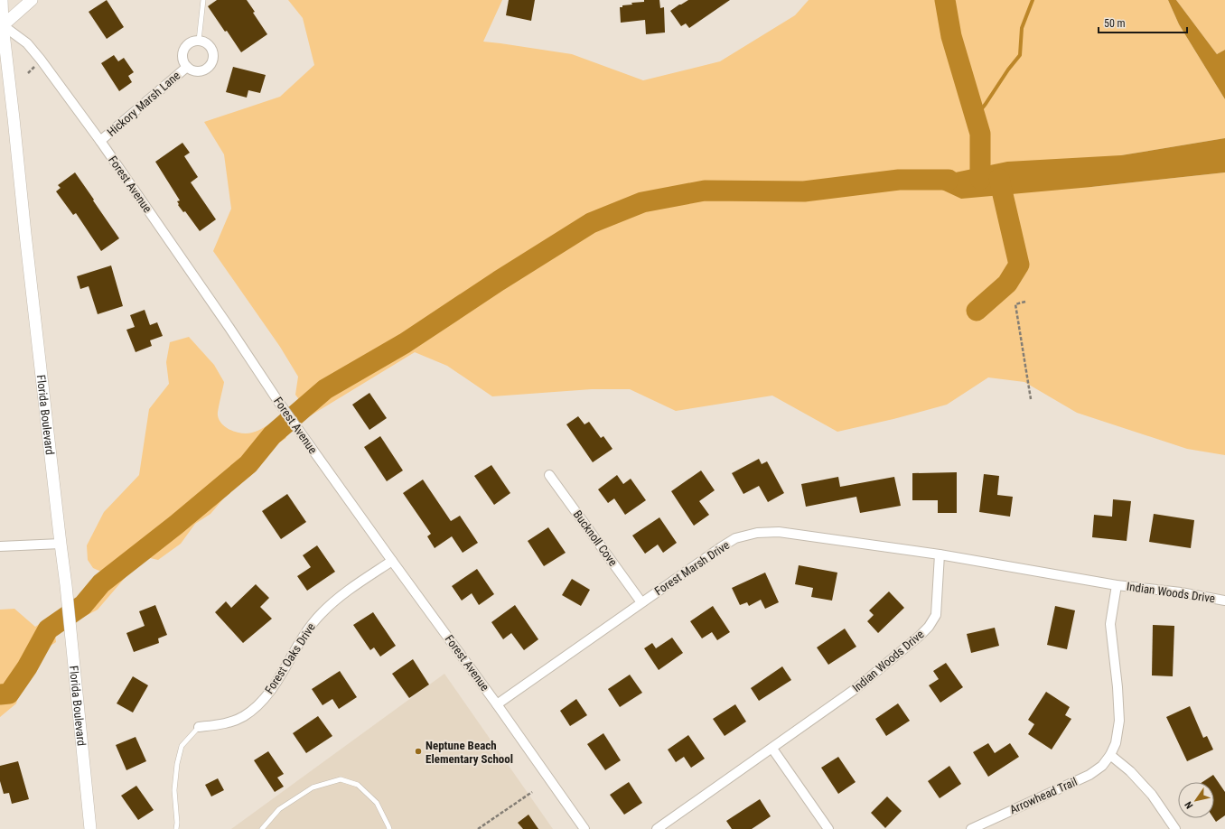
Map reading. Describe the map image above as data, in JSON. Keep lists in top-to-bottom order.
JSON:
{
  "streets": {
    "street": [
      "Hickory Marsh Lane",
      "Forest Avenue",
      "Florida Boulevard",
      "Bucknoll Cove",
      "Forest Marsh Drive",
      "Indian Woods Drive",
      "Forest Oaks Drive",
      "Arrowhead Trail"
    ]
  },
  "crossings": [
    ["Hickory Marsh Lane", "Forest Avenue"],
    ["Forest Avenue", "Florida Boulevard"],
    ["Forest Avenue", "Forest Marsh Drive"],
    ["Forest Avenue", "Forest Oaks Drive"],
    ["Bucknoll Cove", "Forest Marsh Drive"],
    ["Forest Marsh Drive", "Indian Woods Drive"],
    ["Indian Woods Drive", "Arrowhead Trail"]
  ],
  "places": ["Neptune Beach Elementary School"],
  "scale_bar": "50 m",
  "north": "bottom left"
}
